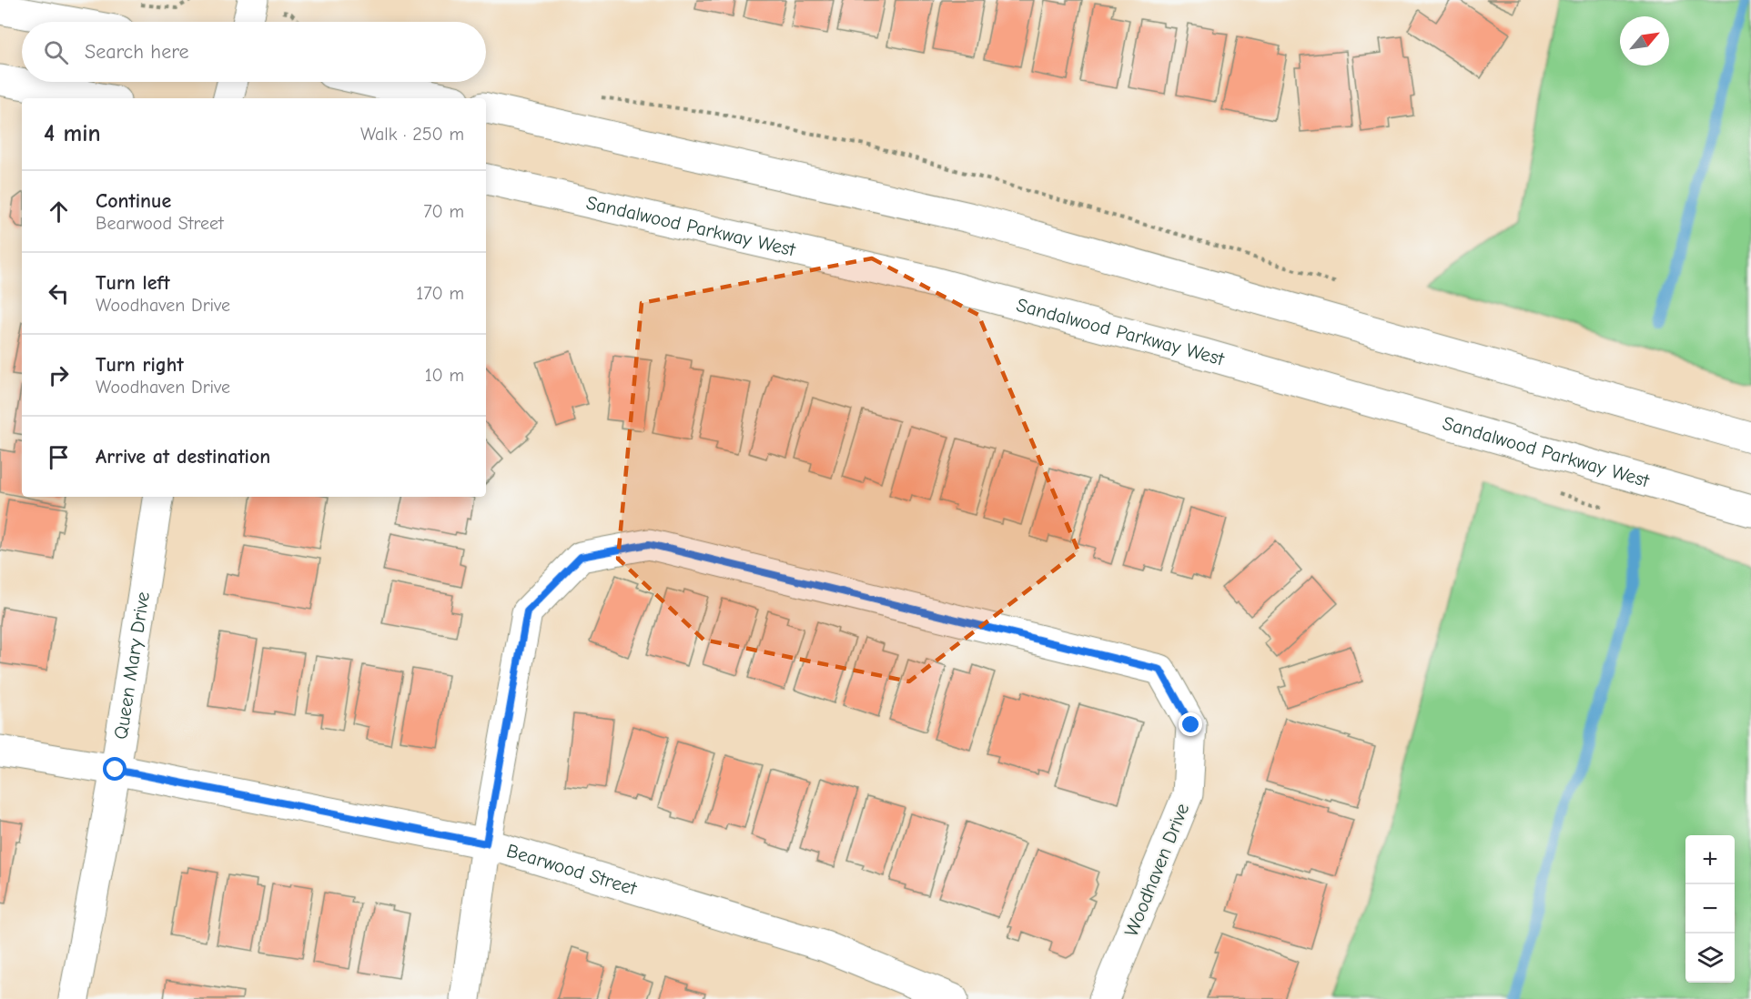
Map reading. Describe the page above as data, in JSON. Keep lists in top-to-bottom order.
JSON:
{
  "streets": {
    "street": [
      "Sandalwood Parkway West",
      "Queen Mary Drive",
      "Bearwood Street",
      "Woodhaven Drive"
    ]
  },
  "crossings": [
    ["Queen Mary Drive", "Bearwood Street"],
    ["Bearwood Street", "Woodhaven Drive"]
  ],
  "north": "top right",
  "page": {
    "search": "Search here",
    "heading": ["4 min", "Walk · 250 m"],
    "list": [
      ["Continue", "Bearwood Street", "70 m"],
      ["Turn left", "Woodhaven Drive", "170 m"],
      ["Turn right", "Woodhaven Drive", "10 m"],
      "Arrive at destination"
    ],
    "map_buttons": ["+", "−"]
  }
}
